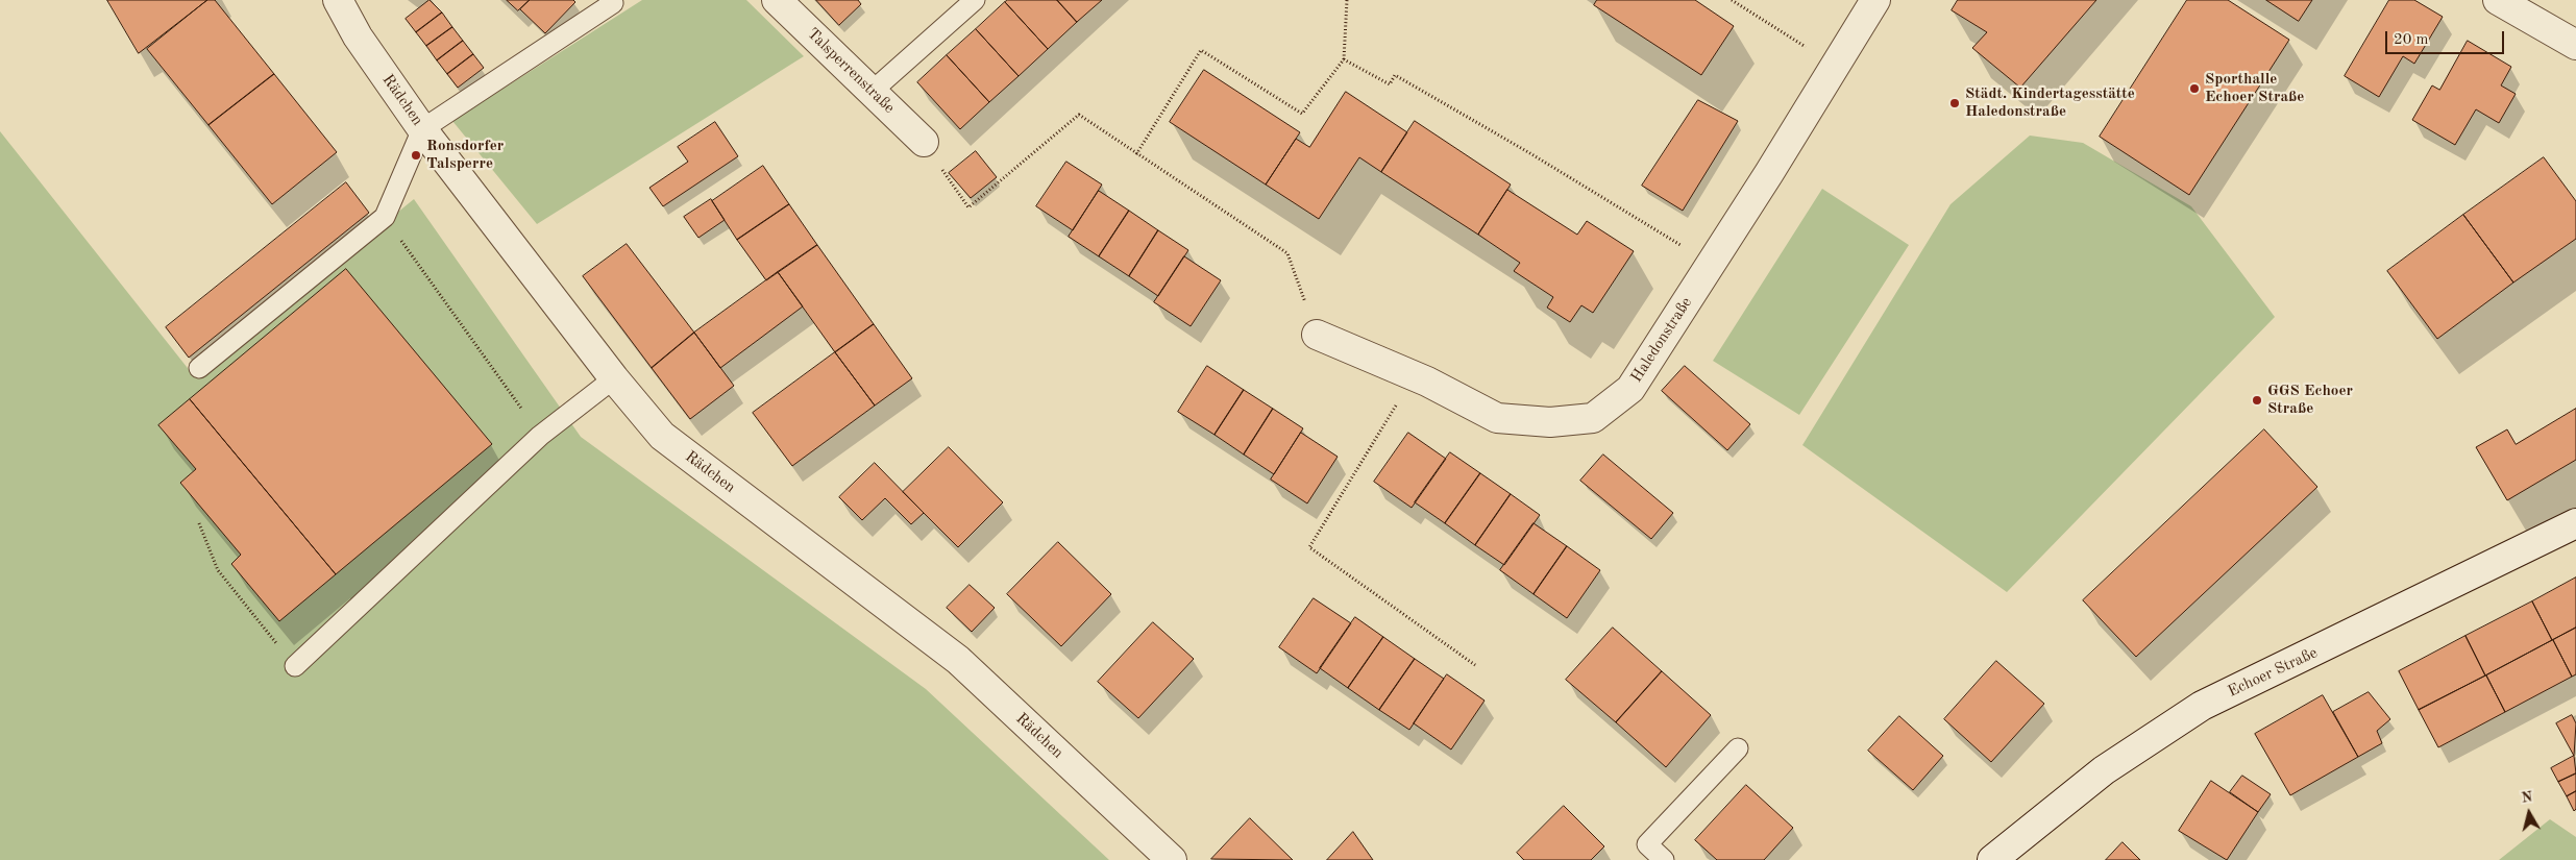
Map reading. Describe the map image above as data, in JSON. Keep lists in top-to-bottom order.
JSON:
{
  "streets": {
    "street": [
      "Talsperrenstraße",
      "Rädchen",
      "Haledonstraße",
      "Echoer Straße"
    ]
  },
  "places": [
    "Sporthalle Echoer Straße",
    "Städt. Kindertagesstätte Haledonstraße",
    "Ronsdorfer Talsperre",
    "GGS Echoer Straße"
  ],
  "scale_bar": "20 m",
  "north": "top"
}
